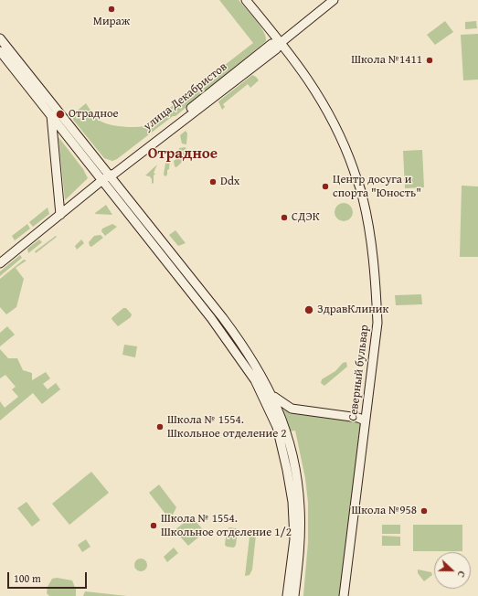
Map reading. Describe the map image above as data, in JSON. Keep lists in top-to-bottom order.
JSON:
{
  "streets": {
    "main road": ["улица Декабристов", "Северный бульвар"]
  },
  "crossings": [
    ["улица Декабристов", "Северный бульвар"]
  ],
  "districts": ["Отрадное"],
  "places": [
    "Мираж",
    "Школа №1411",
    "Отрадное",
    "Ddx",
    "Центр досуга и спорта \"Юность\"",
    "СДЭК",
    "ЗдравКлиник",
    "Школа № 1554. Школьное отделение 2",
    "Школа №958",
    "Школа № 1554. Школьное отделение 1/2"
  ],
  "scale_bar": "100 m",
  "north": "right"
}
